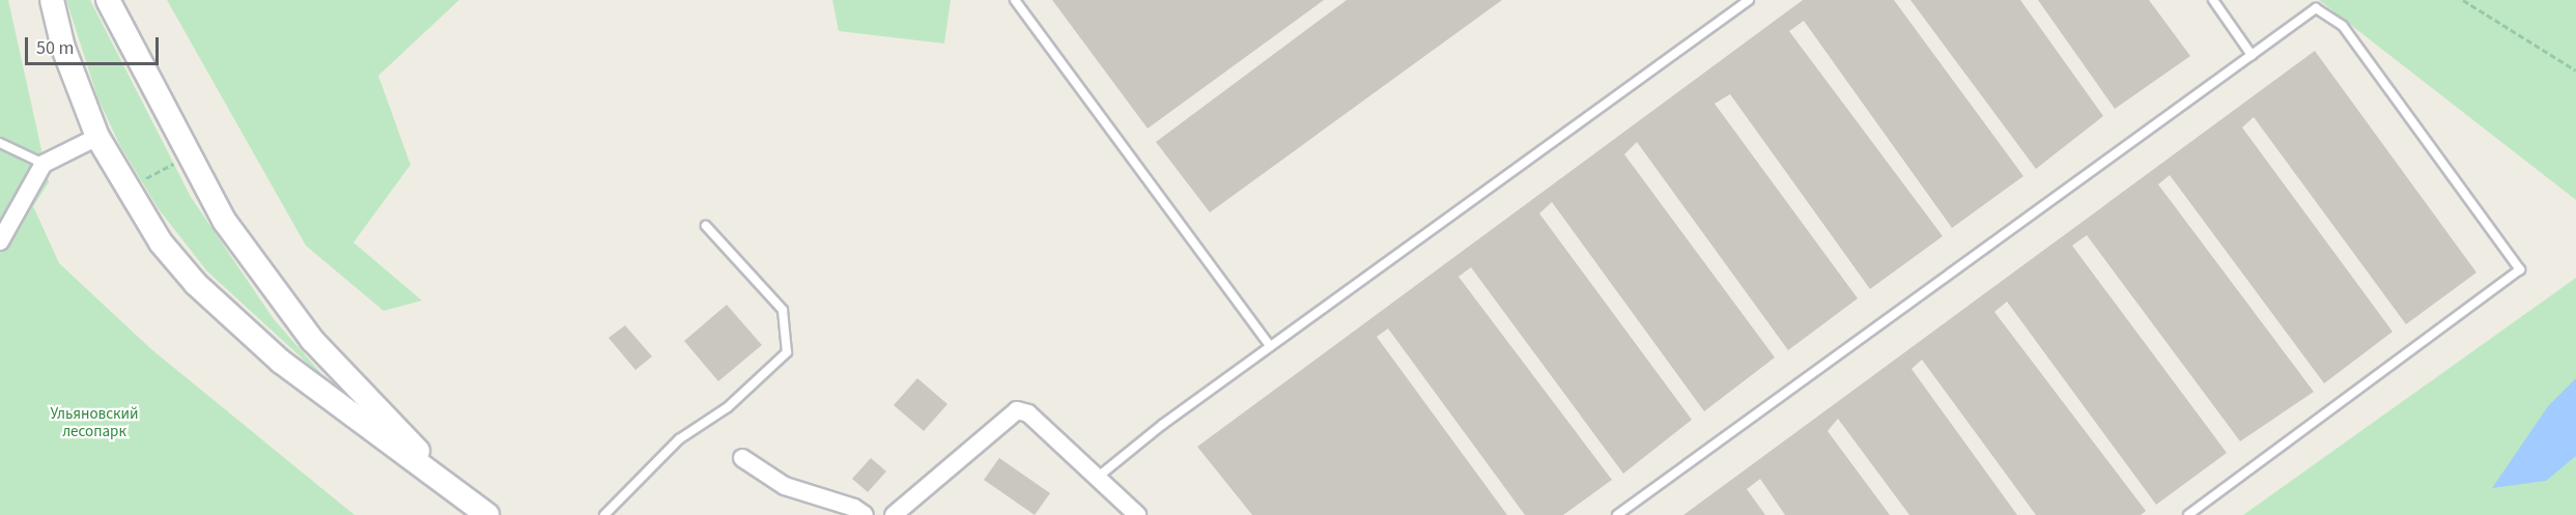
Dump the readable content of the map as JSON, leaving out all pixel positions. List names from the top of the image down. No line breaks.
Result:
{"parks":["Ульяновский лесопарк"],"scale_bar":"50 m"}
